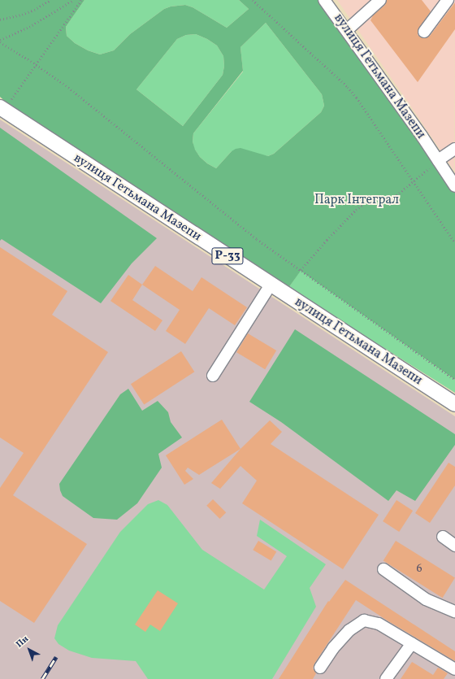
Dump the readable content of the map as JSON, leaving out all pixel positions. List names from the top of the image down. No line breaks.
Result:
{"streets":{"main road":["вулиця Гетьмана Мазепи","Р-33"]},"parks":["Парк Інтеграл"],"house_numbers":["6"],"north":"top left"}
